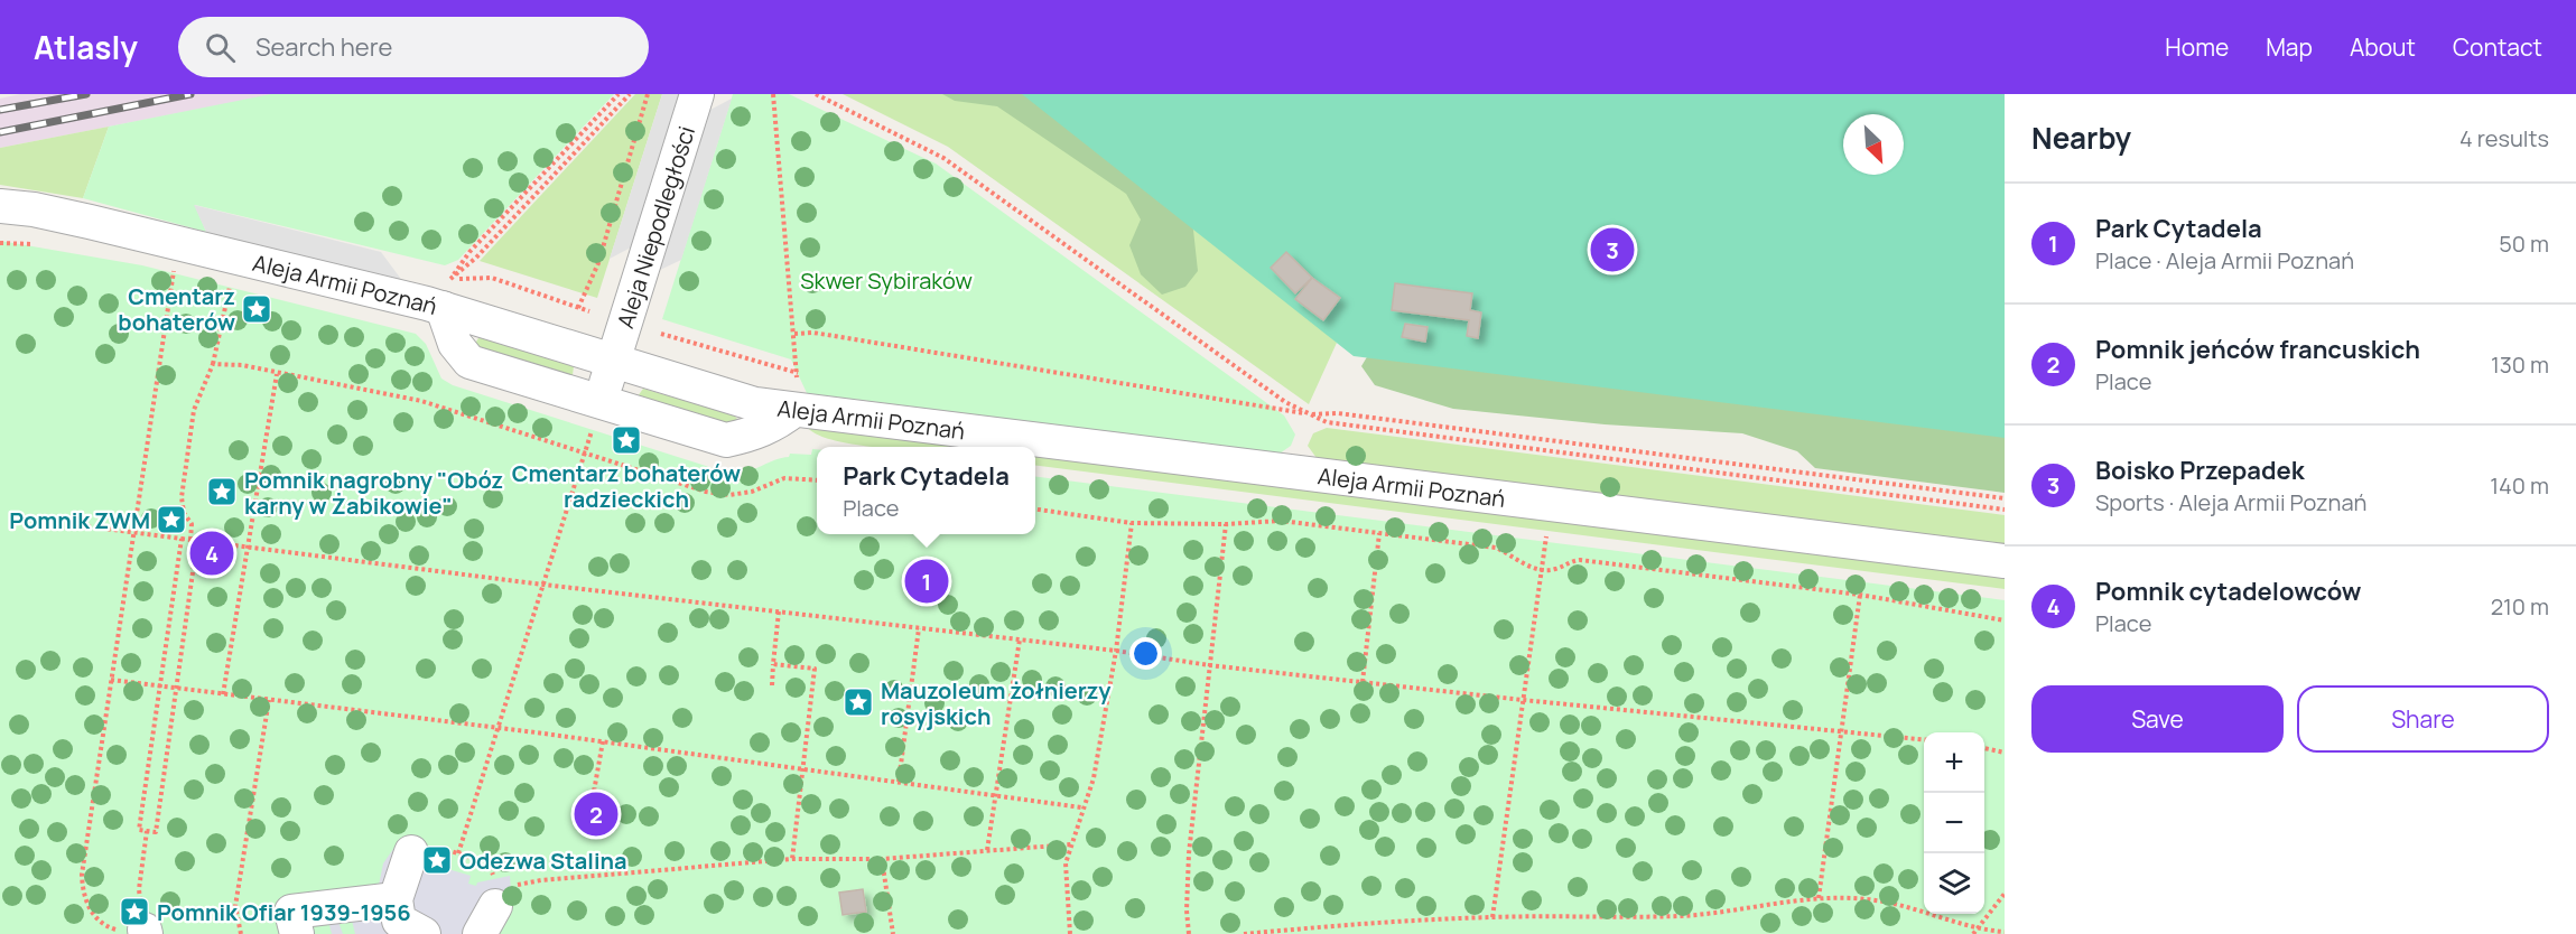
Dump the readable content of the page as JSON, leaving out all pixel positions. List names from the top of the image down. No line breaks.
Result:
{"streets":{"street":["Aleja Niepodległości","Aleja Armii Poznań"]},"crossings":[["Aleja Niepodległości","Aleja Armii Poznań"]],"parks":["Skwer Sybiraków"],"places":{"place":["Cmentarz bohaterów","Cmentarz bohaterów radzieckich","Pomnik nagrobny \"Obóz karny w Żabikowie\"","Pomnik ZWM","Mauzoleum żołnierzy rosyjskich","Odezwa Stalina","Pomnik Ofiar 1939-1956"]},"north":"bottom right","page":{"header":"Atlasly","search":"Search here","nav":["Home","Map","About","Contact"],"heading":["Nearby","4 results"],"list":[{"mark":"1","name":"Park Cytadela","note":"Place · Aleja Armii Poznań","value":"50 m"},{"mark":"2","name":"Pomnik jeńców francuskich","note":"Place","value":"130 m"},{"mark":"3","name":"Boisko Przepadek","note":"Sports · Aleja Armii Poznań","value":"140 m"},{"mark":"4","name":"Pomnik cytadelowców","note":"Place","value":"210 m"}],"pins":["3","4","1","2"],"popup":["Park Cytadela","Place"],"buttons":["Save","Share"],"map_buttons":["+","−"]}}
